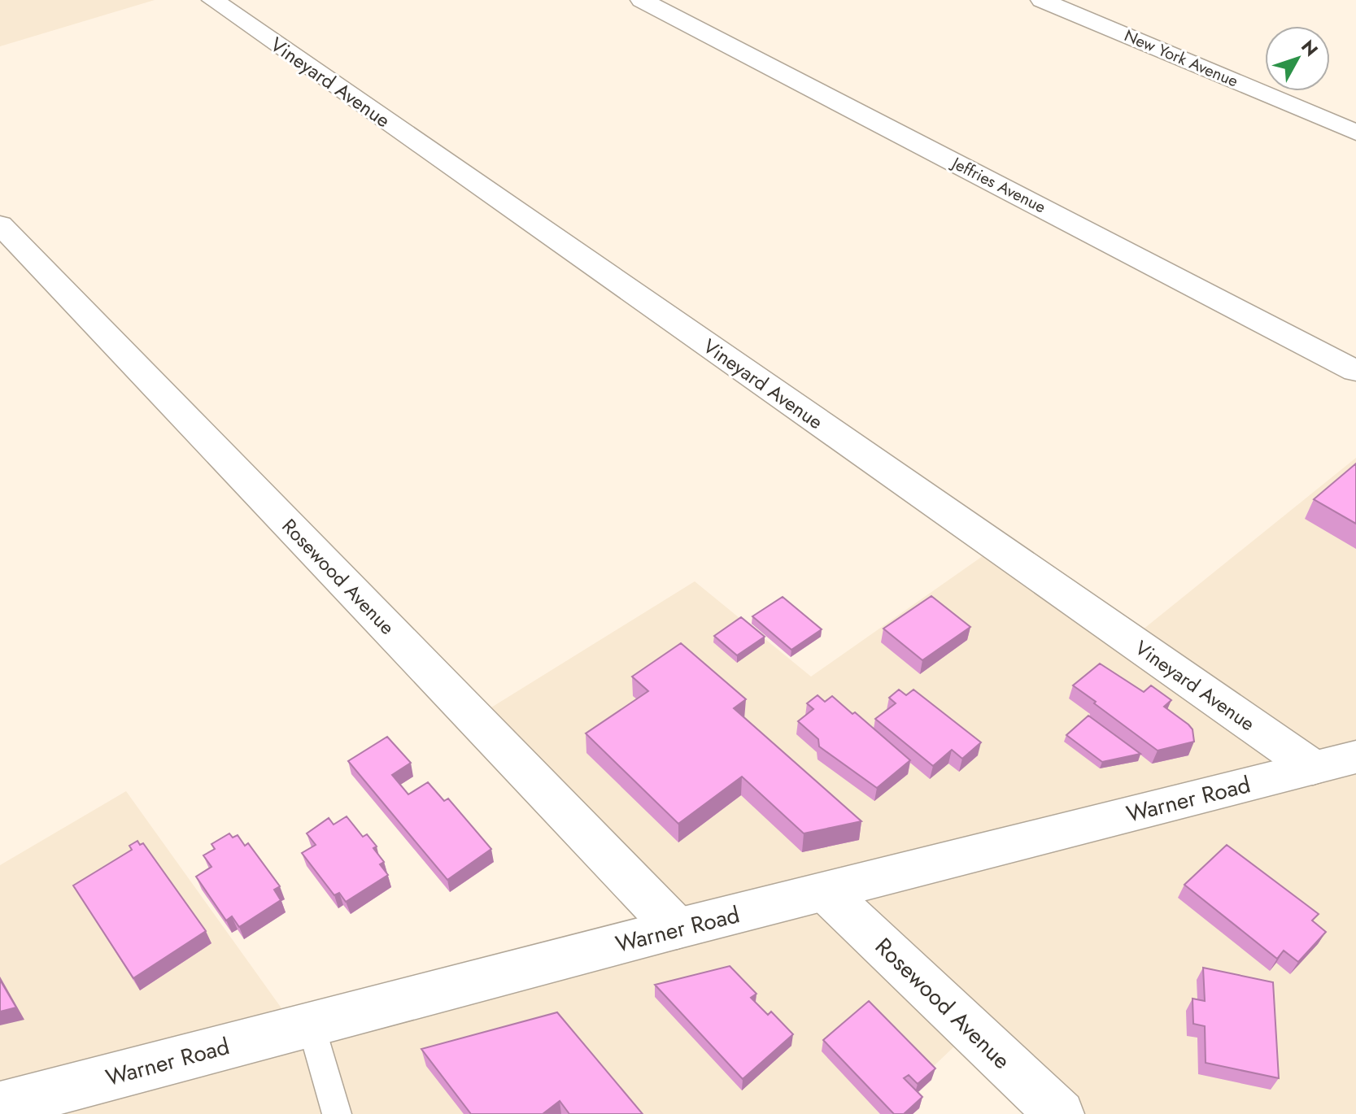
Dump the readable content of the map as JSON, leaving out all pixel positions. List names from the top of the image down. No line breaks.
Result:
{"streets":{"street":["New York Avenue","Vineyard Avenue","Jeffries Avenue","Rosewood Avenue","Warner Road"]},"crossings":[["Vineyard Avenue","Warner Road"],["Rosewood Avenue","Warner Road"]],"north":"top right"}
